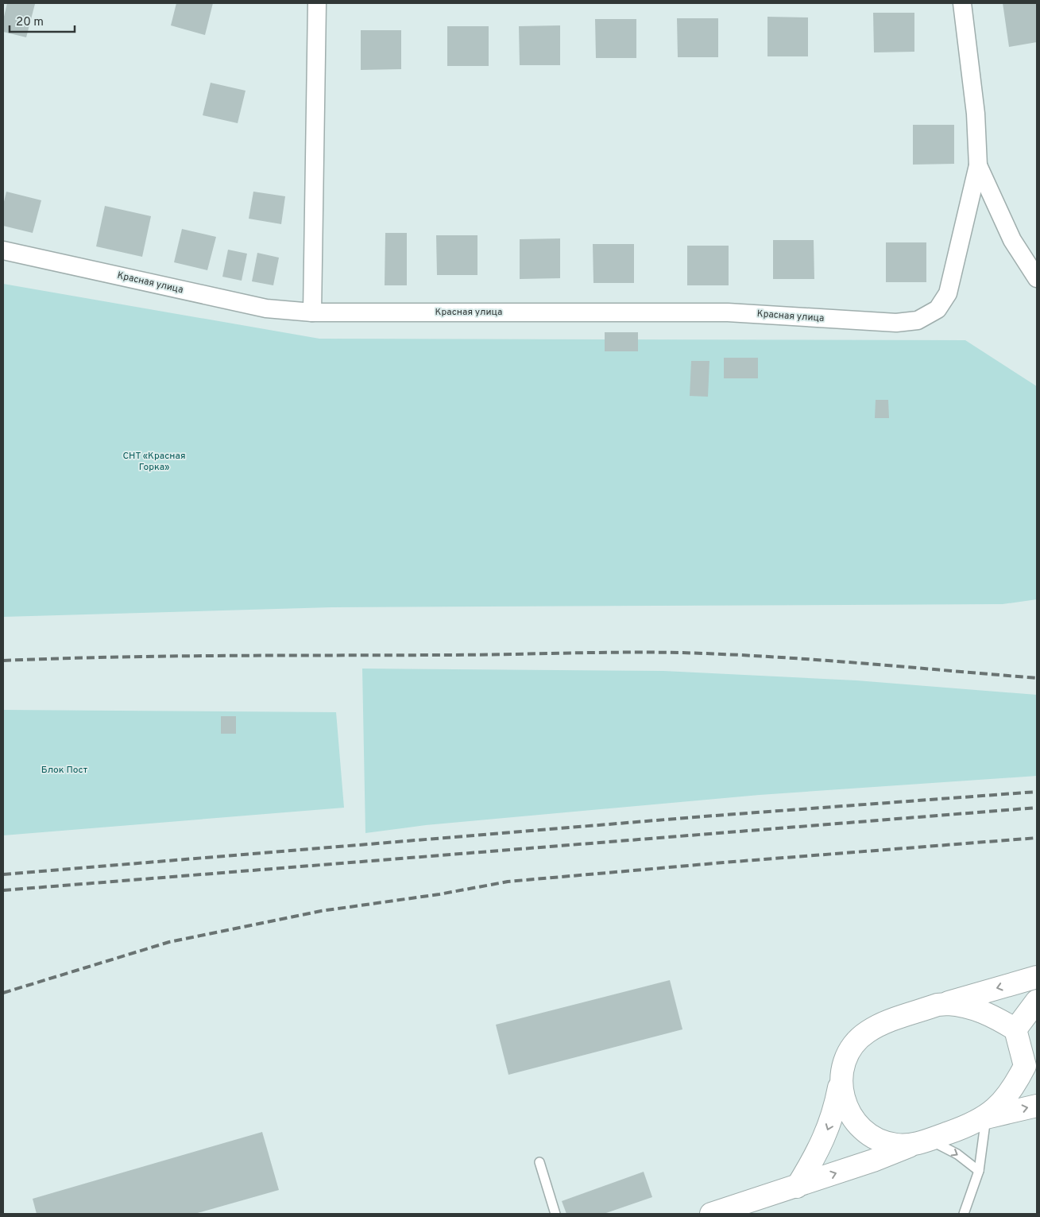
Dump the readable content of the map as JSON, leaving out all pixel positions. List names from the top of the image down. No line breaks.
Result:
{"streets":{"street":["Красная улица"]},"parks":["СНТ «Красная Горка»","Блок Пост"],"scale_bar":"20 m"}
